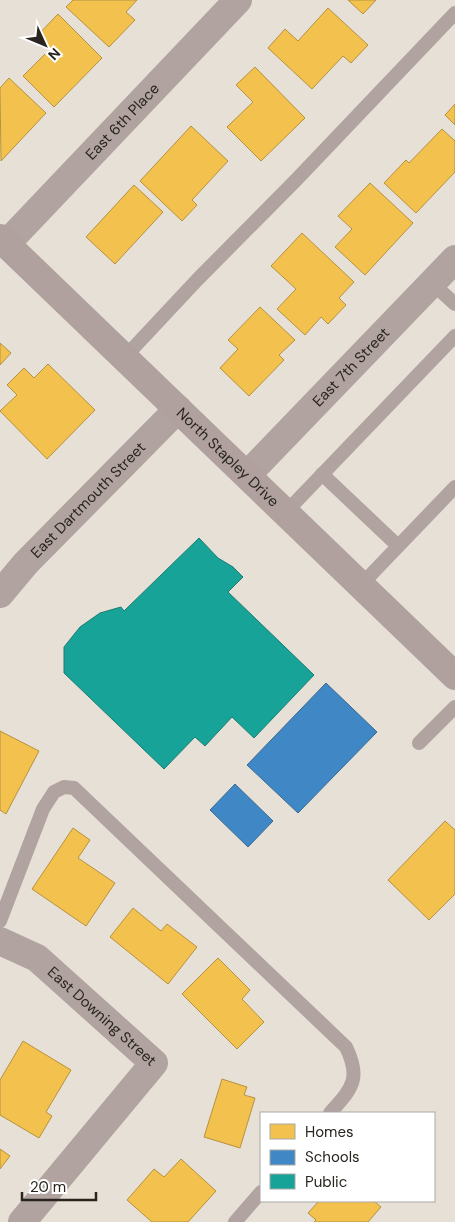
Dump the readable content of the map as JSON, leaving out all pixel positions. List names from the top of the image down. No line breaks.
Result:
{"streets":{"main road":["North Stapley Drive"],"street":["East 6th Place","East 7th Street","East Dartmouth Street","East Downing Street"]},"crossings":[["East 6th Place","North Stapley Drive"],["East 7th Street","North Stapley Drive"],["North Stapley Drive","East Dartmouth Street"]],"legend":["Homes","Schools","Public"],"scale_bar":"20 m","north":"bottom right"}
